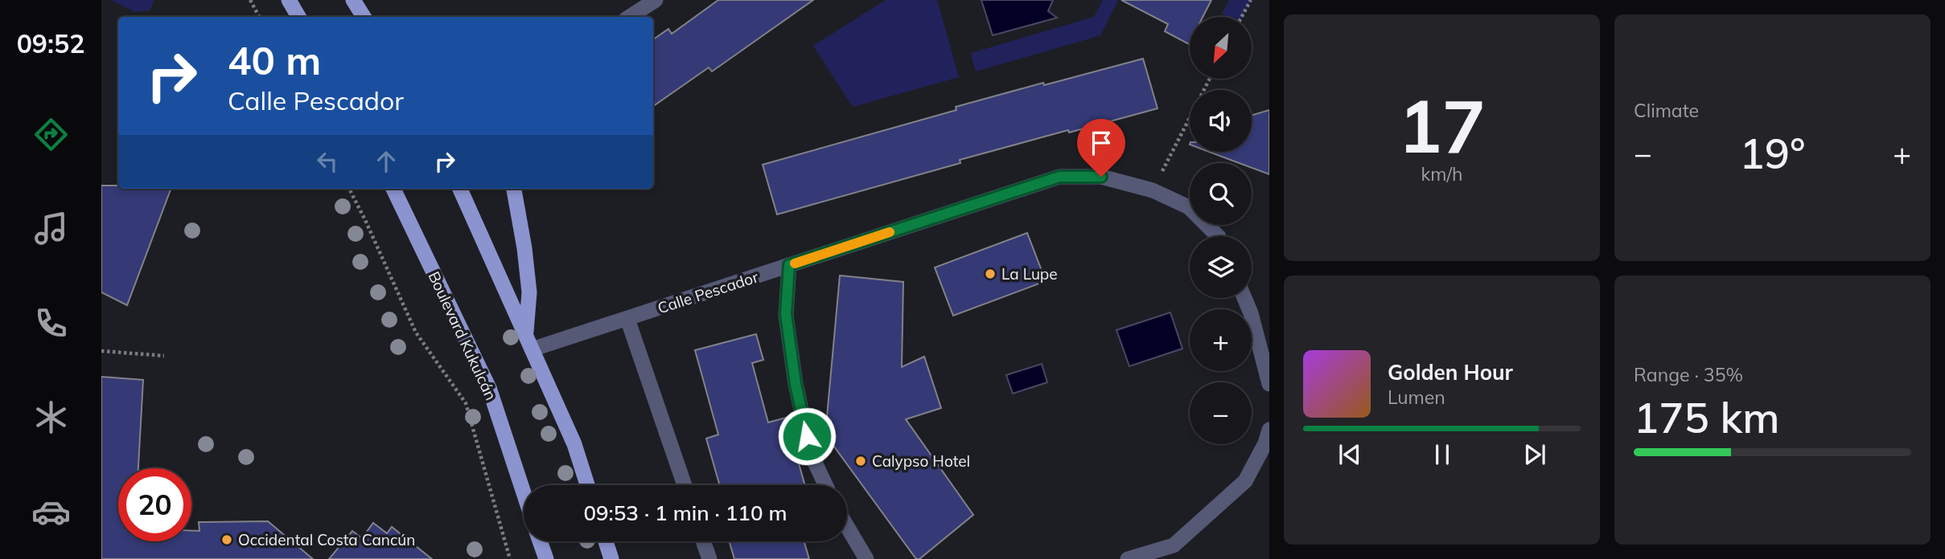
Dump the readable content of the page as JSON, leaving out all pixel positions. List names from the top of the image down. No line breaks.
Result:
{"streets":{"main road":["Boulevard Kukulcán"],"street":["Calle Pescador"]},"places":["La Lupe","Calypso Hotel","Occidental Costa Cancún"],"north":"bottom left","page":{"tabs":"09:52","tile":[["17","km/h"],"Climate",["Range · 35%","175 km"]],"map_buttons":["+","−"],"turn":["40 m","Calle Pescador"],"heat":["−","19°","+"],"song":["Golden Hour","Lumen"],"limit":"20","trip":"09:53 · 1 min · 110 m"}}
